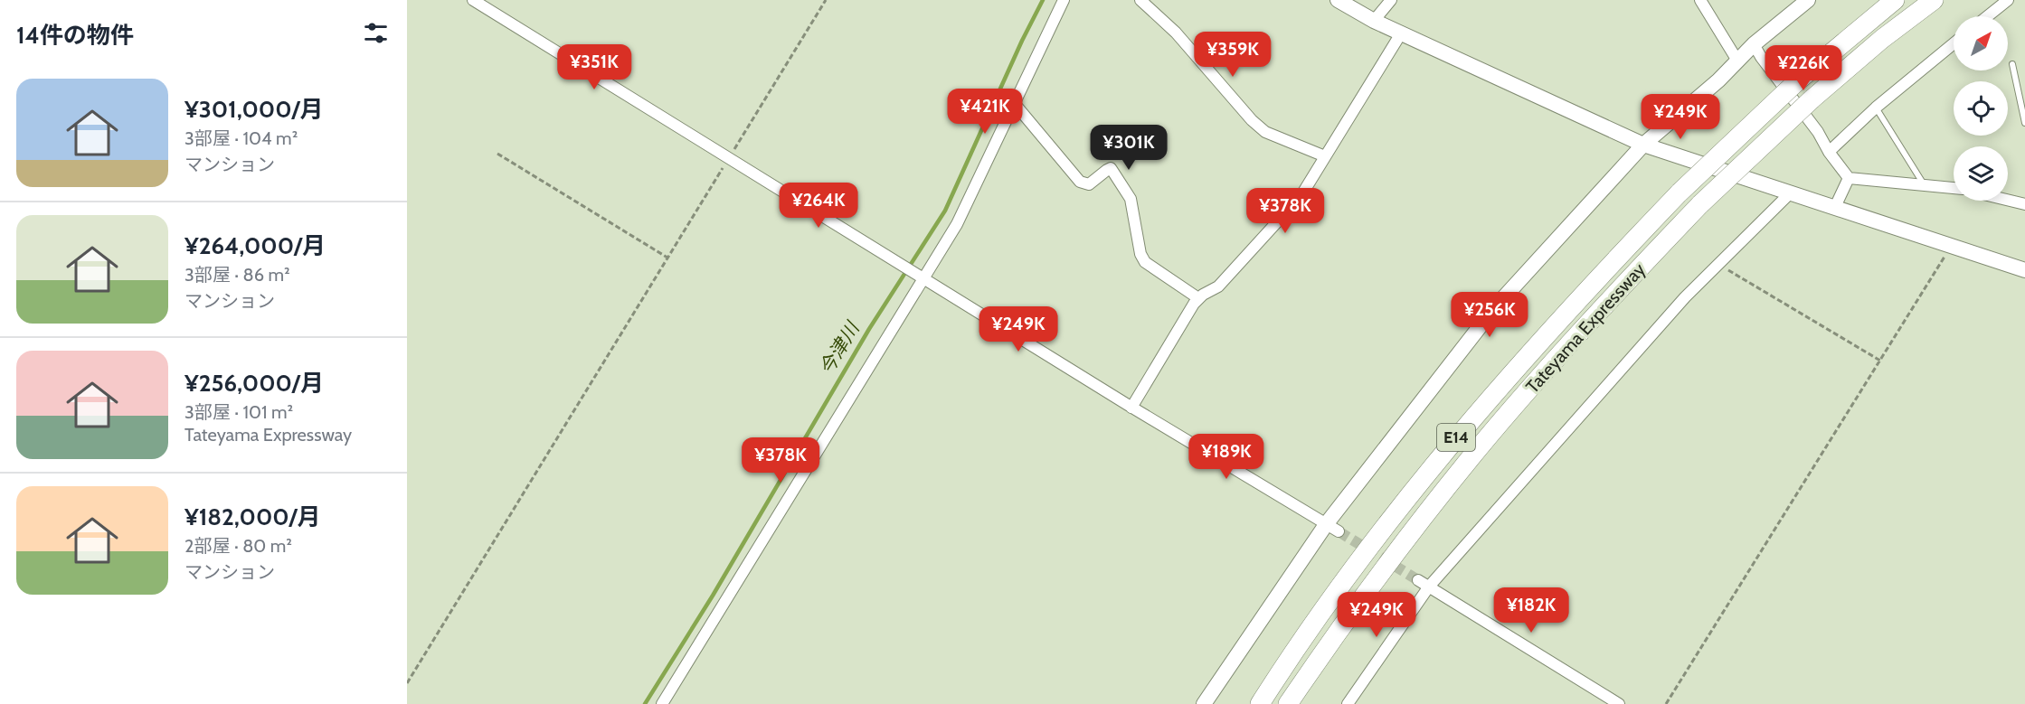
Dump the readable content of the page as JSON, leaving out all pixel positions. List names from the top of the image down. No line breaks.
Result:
{"streets":{"highway":["Tateyama Expressway","E14"]},"water":["今津川"],"north":"top right","page":{"heading":"14件の物件","price":["¥359K","¥351K","¥226K","¥421K","¥249K","¥301K","¥264K","¥378K","¥256K","¥249K","¥189K","¥378K","¥182K","¥249K"],"list":[{"name":"¥301,000/月","note":"3部屋 · 104 m² · マンション"},{"name":"¥264,000/月","note":"3部屋 · 86 m² · マンション"},{"name":"¥256,000/月","note":"3部屋 · 101 m² · Tateyama Expressway"},{"name":"¥182,000/月","note":"2部屋 · 80 m² · マンション"}]}}
